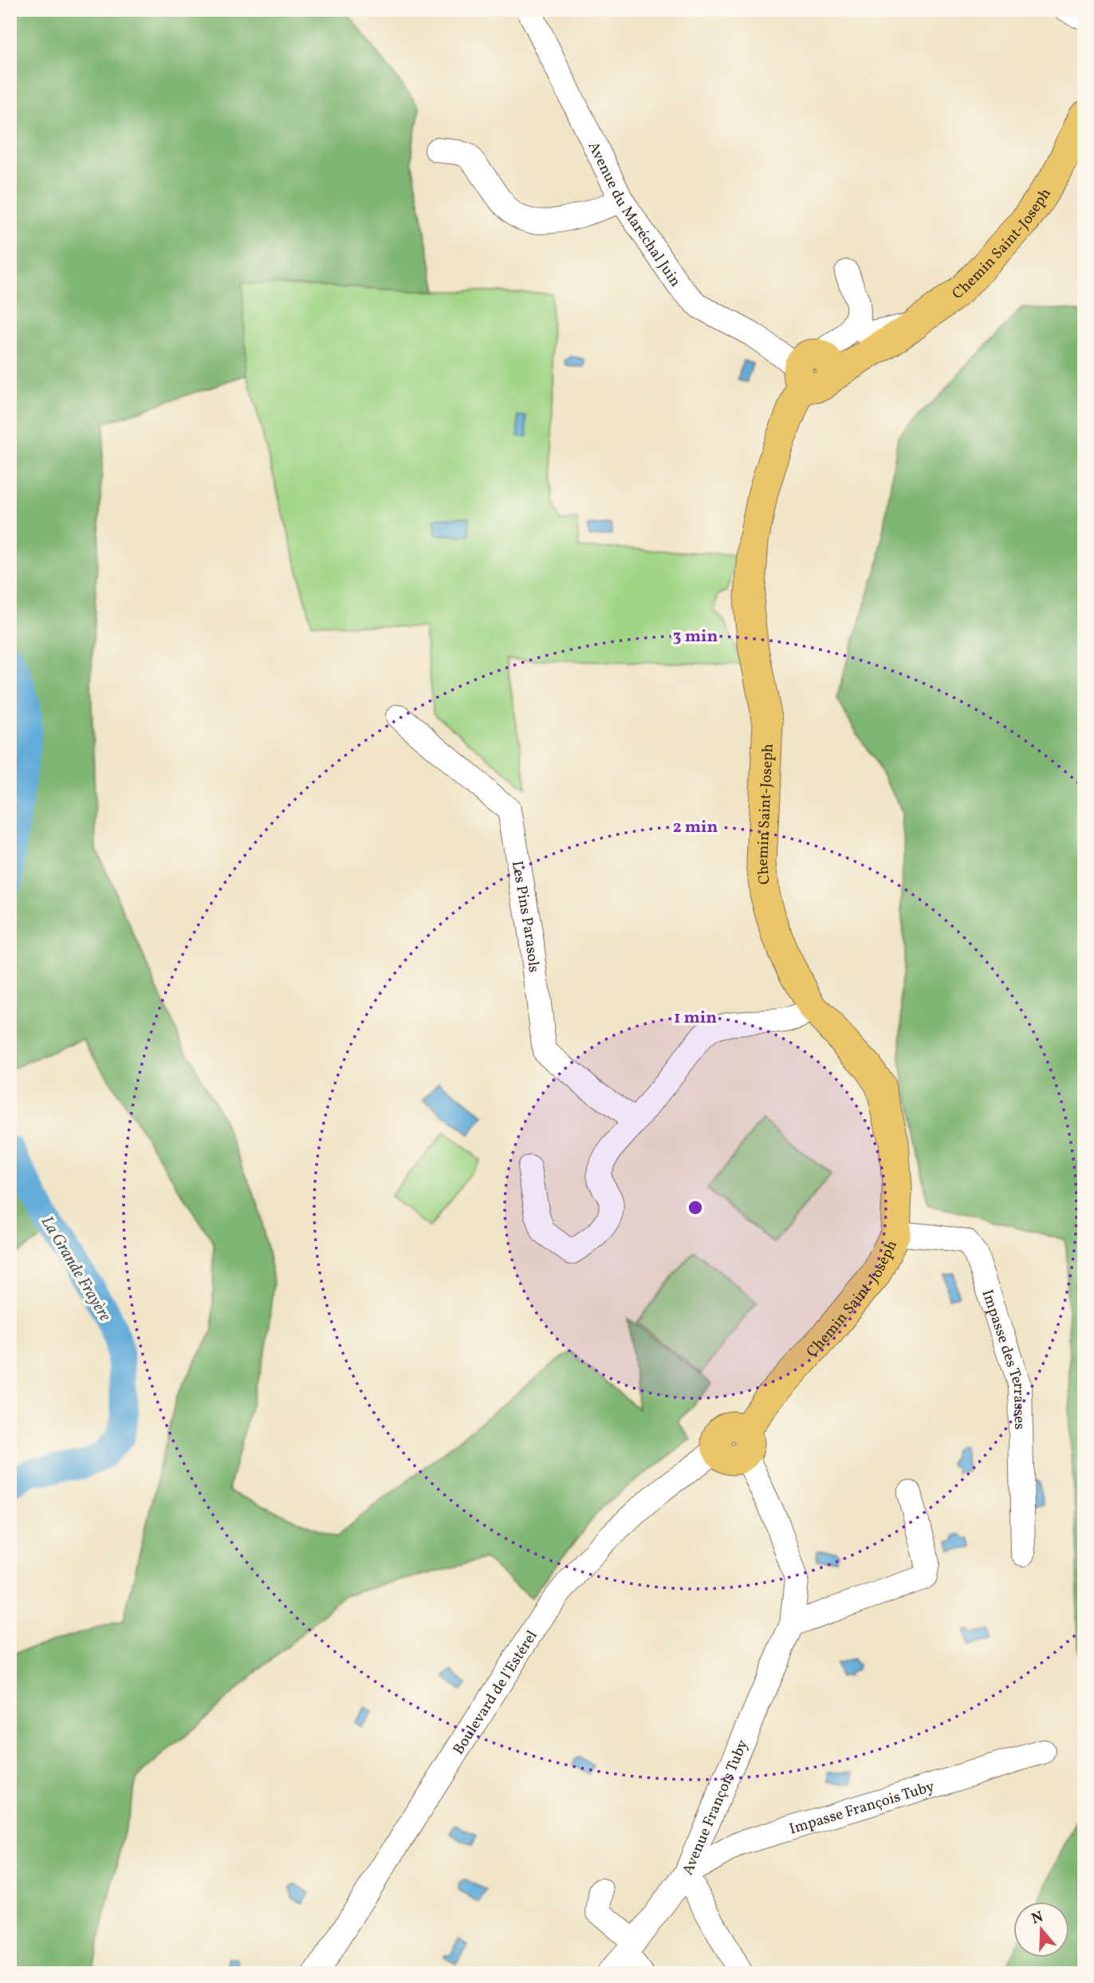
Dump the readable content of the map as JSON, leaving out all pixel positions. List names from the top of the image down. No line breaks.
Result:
{"streets":{"main road":["Chemin Saint-Joseph"],"street":["Avenue du Maréchal Juin","Les Pins Parasols","Impasse des Terrasses","Boulevard de l'Estérel","Avenue François Tuby","Impasse François Tuby"]},"crossings":[["Avenue du Maréchal Juin","Chemin Saint-Joseph"],["Chemin Saint-Joseph","Impasse des Terrasses"],["Chemin Saint-Joseph","Avenue François Tuby"],["Avenue François Tuby","Impasse François Tuby"]],"water":["La Grande Frayère"],"north":"top","rings":["3 min","2 min","1 min"]}
